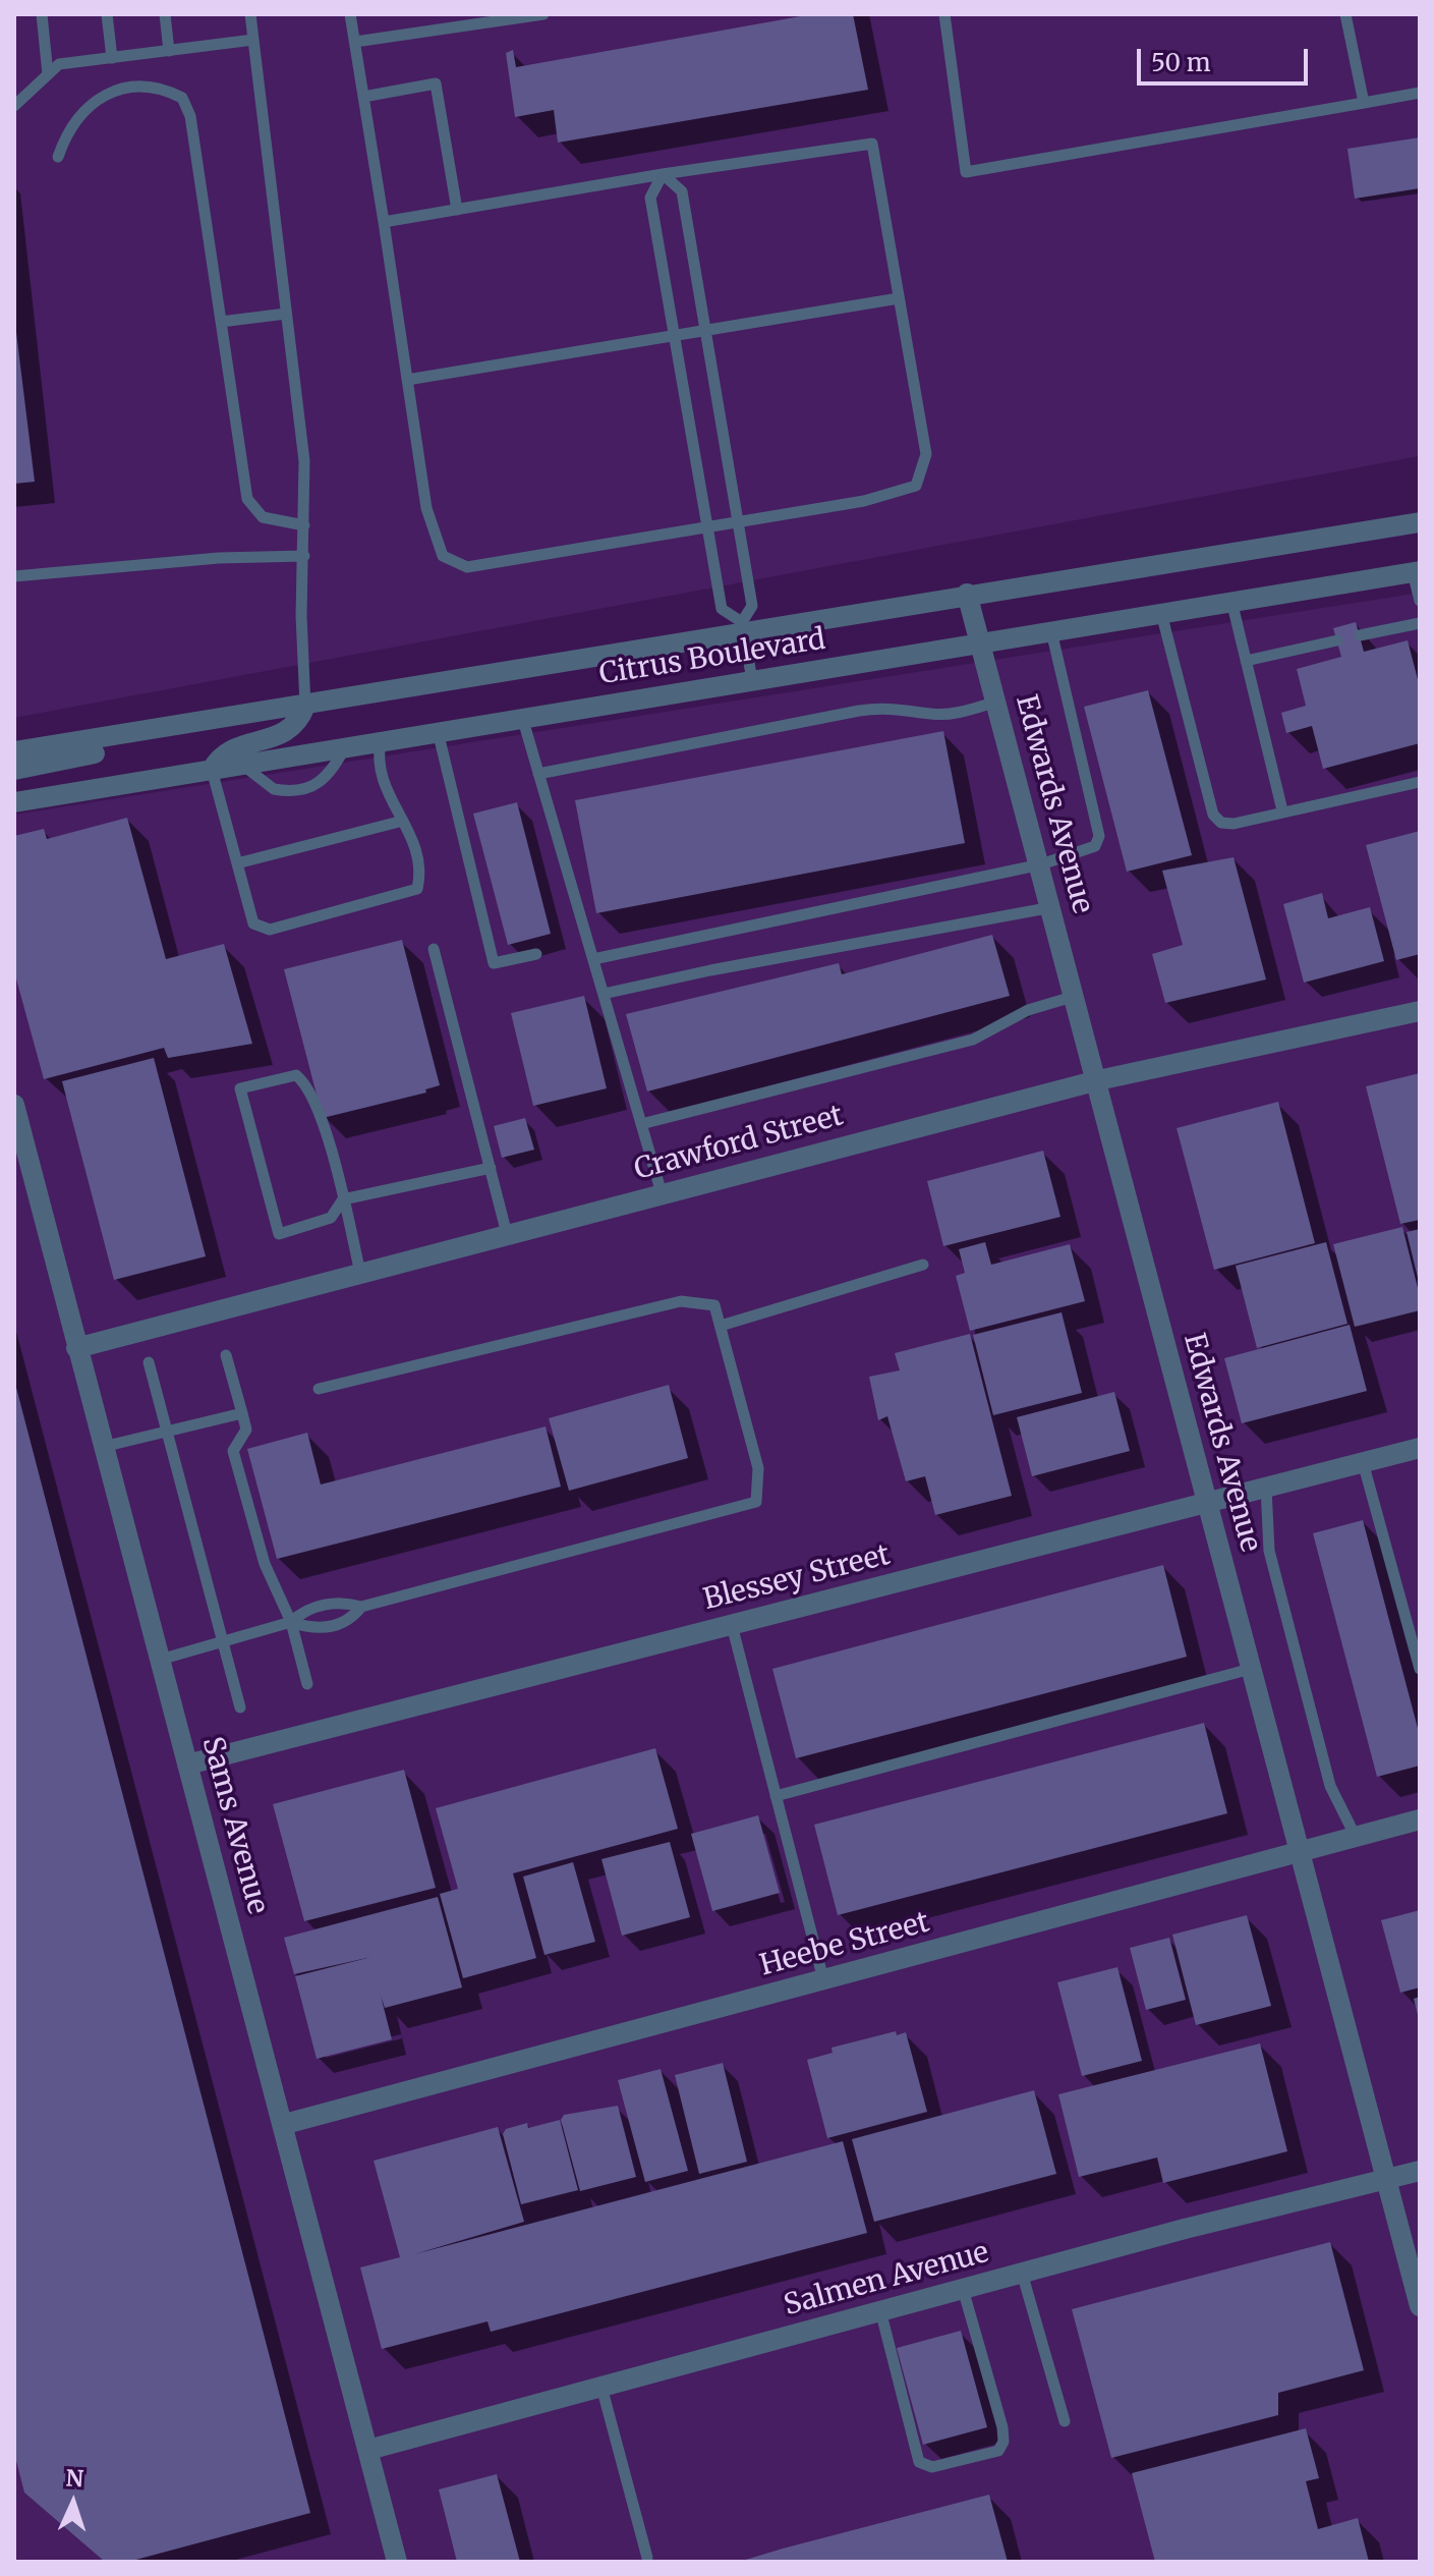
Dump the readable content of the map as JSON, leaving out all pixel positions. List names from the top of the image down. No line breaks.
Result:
{"streets":{"street":["Citrus Boulevard","Edwards Avenue","Crawford Street","Blessey Street","Sams Avenue","Heebe Street","Salmen Avenue"]},"crossings":[["Citrus Boulevard","Edwards Avenue"],["Edwards Avenue","Crawford Street"],["Edwards Avenue","Blessey Street"],["Edwards Avenue","Heebe Street"],["Edwards Avenue","Salmen Avenue"],["Crawford Street","Sams Avenue"],["Blessey Street","Sams Avenue"],["Sams Avenue","Heebe Street"],["Sams Avenue","Salmen Avenue"]],"scale_bar":"50 m","north":"top"}
